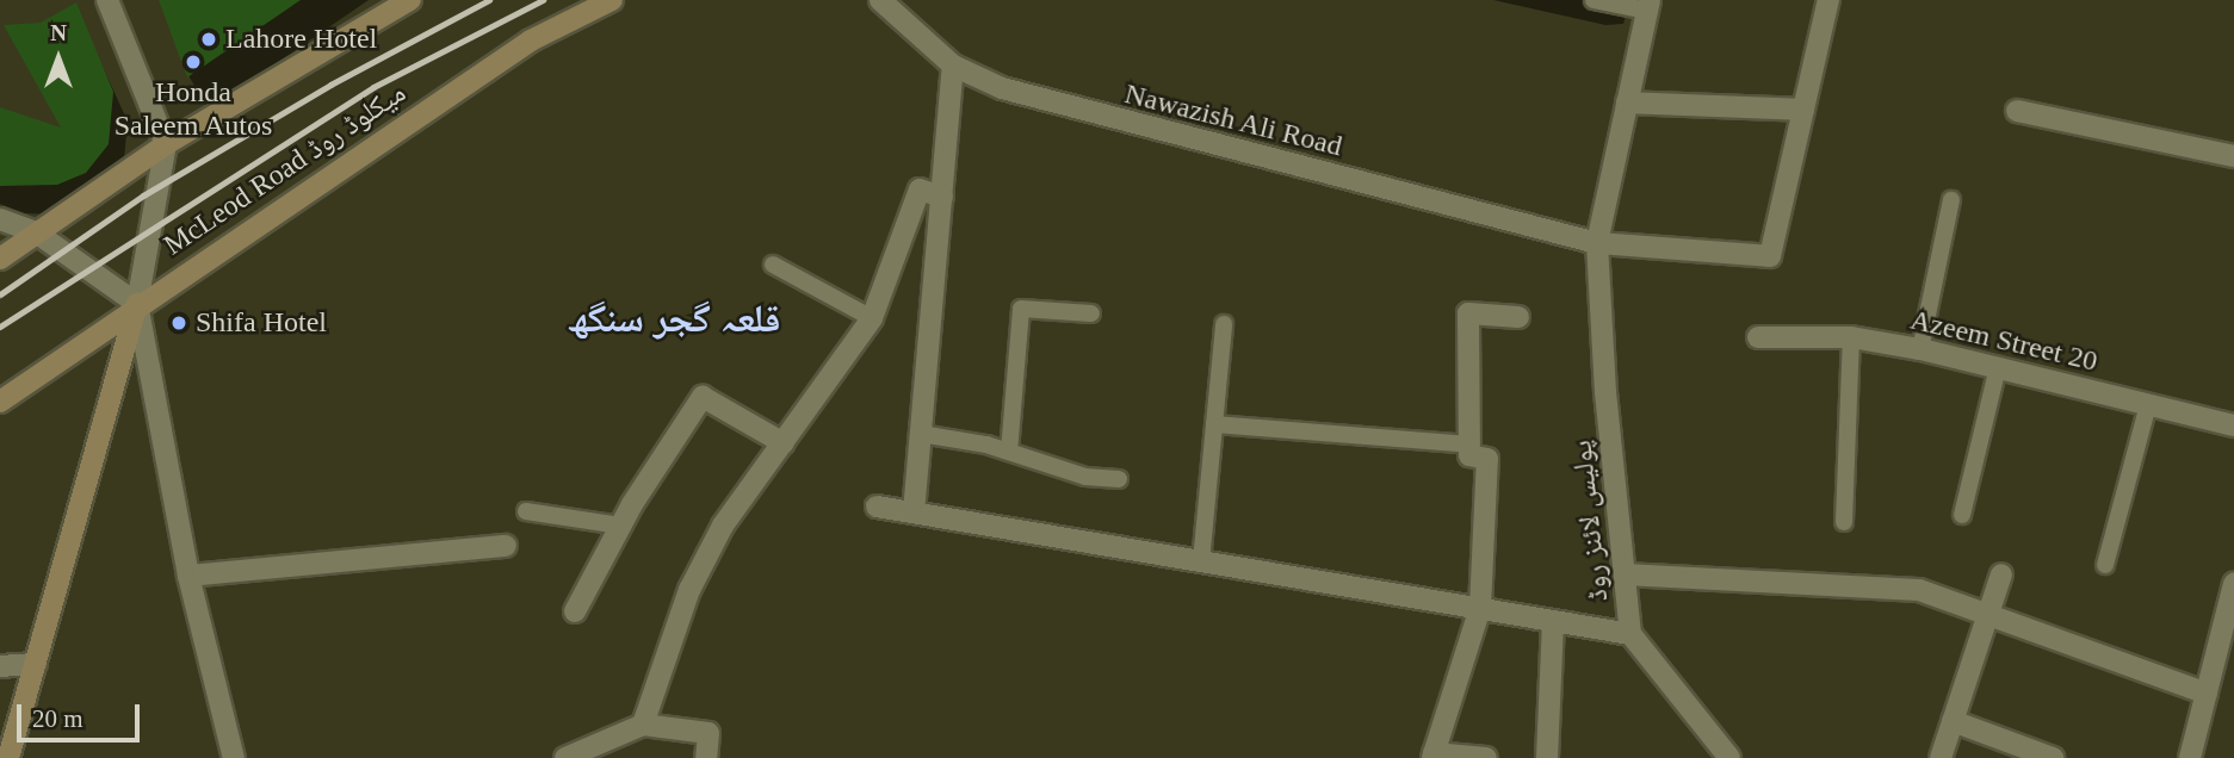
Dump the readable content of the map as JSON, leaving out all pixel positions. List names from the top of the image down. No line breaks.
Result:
{"streets":{"main road":["McLeod Road میکلوڈ روڈ"],"street":["Nawazish Ali Road","Azeem Street 20","پولیس لائنز روڈ"]},"crossings":[["Nawazish Ali Road","پولیس لائنز روڈ"]],"districts":["قلعہ گجر سنگھ"],"places":["Lahore Hotel","Honda Saleem Autos","Shifa Hotel"],"scale_bar":"20 m","north":"top"}
